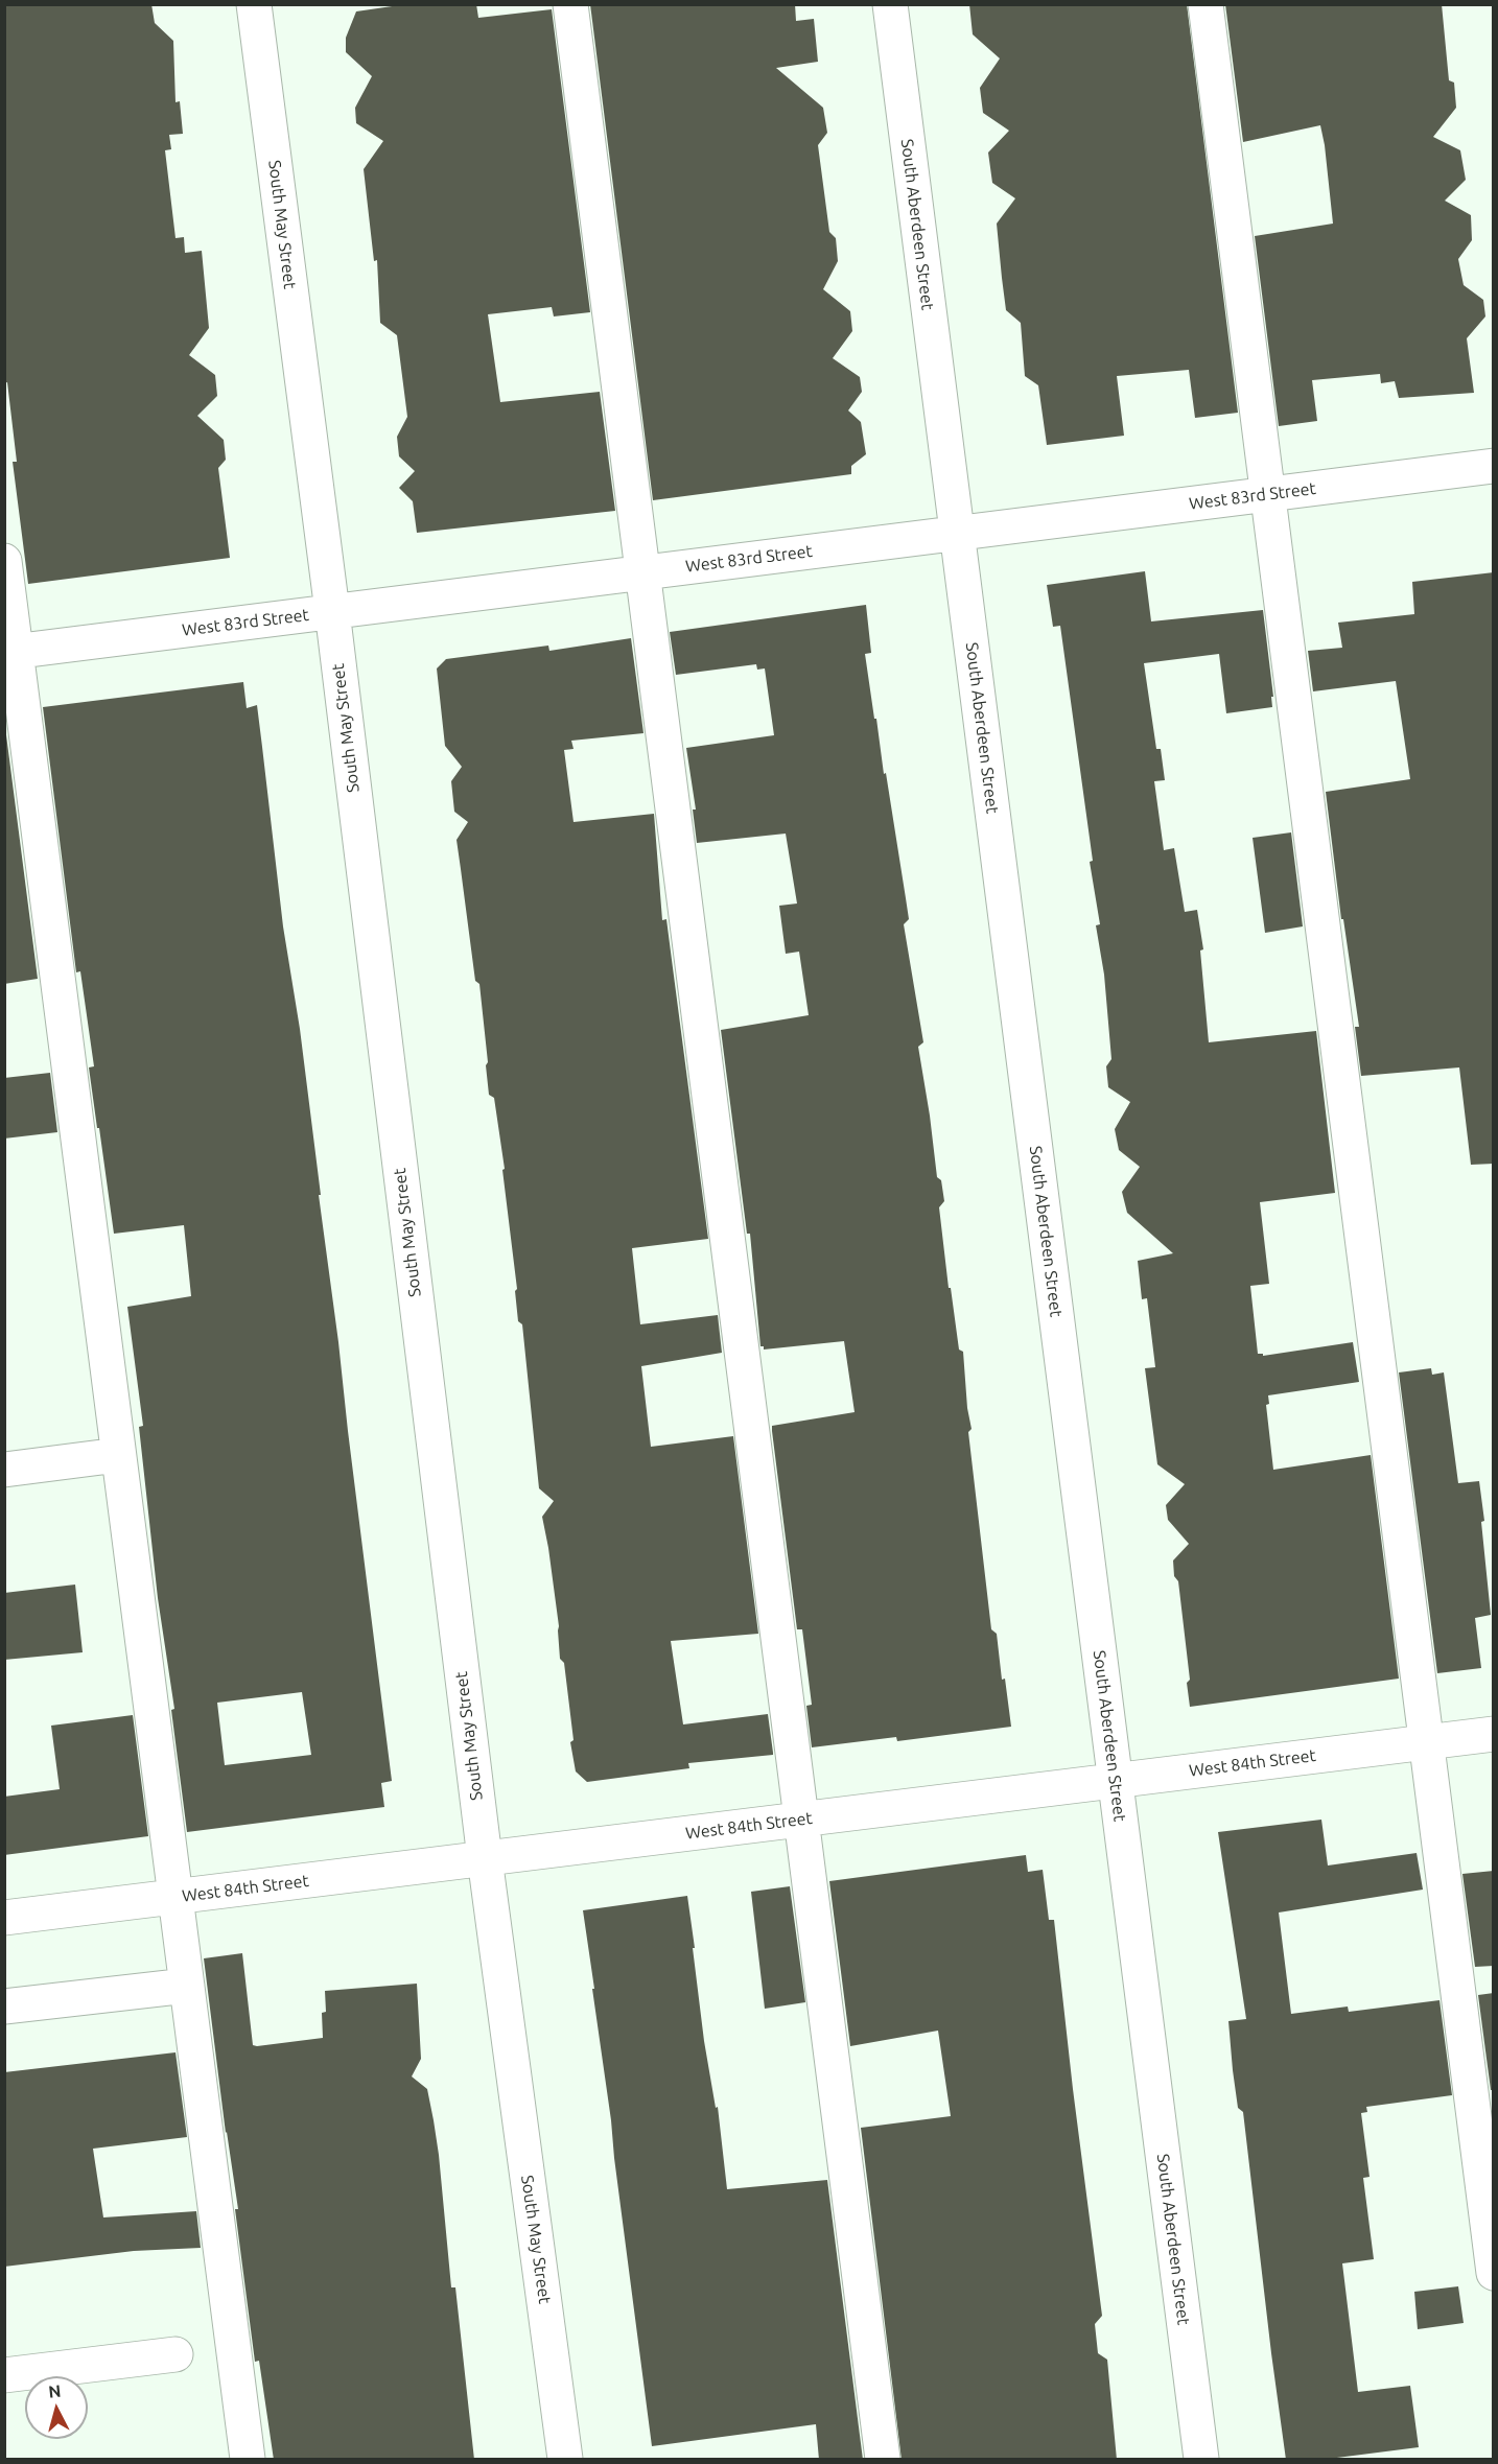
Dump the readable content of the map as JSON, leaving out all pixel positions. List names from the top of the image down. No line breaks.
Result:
{"streets":{"street":["South May Street","South Aberdeen Street","West 83rd Street","West 84th Street"]},"crossings":[["South May Street","West 83rd Street"],["South May Street","West 84th Street"],["South Aberdeen Street","West 83rd Street"],["South Aberdeen Street","West 84th Street"]],"north":"top"}
